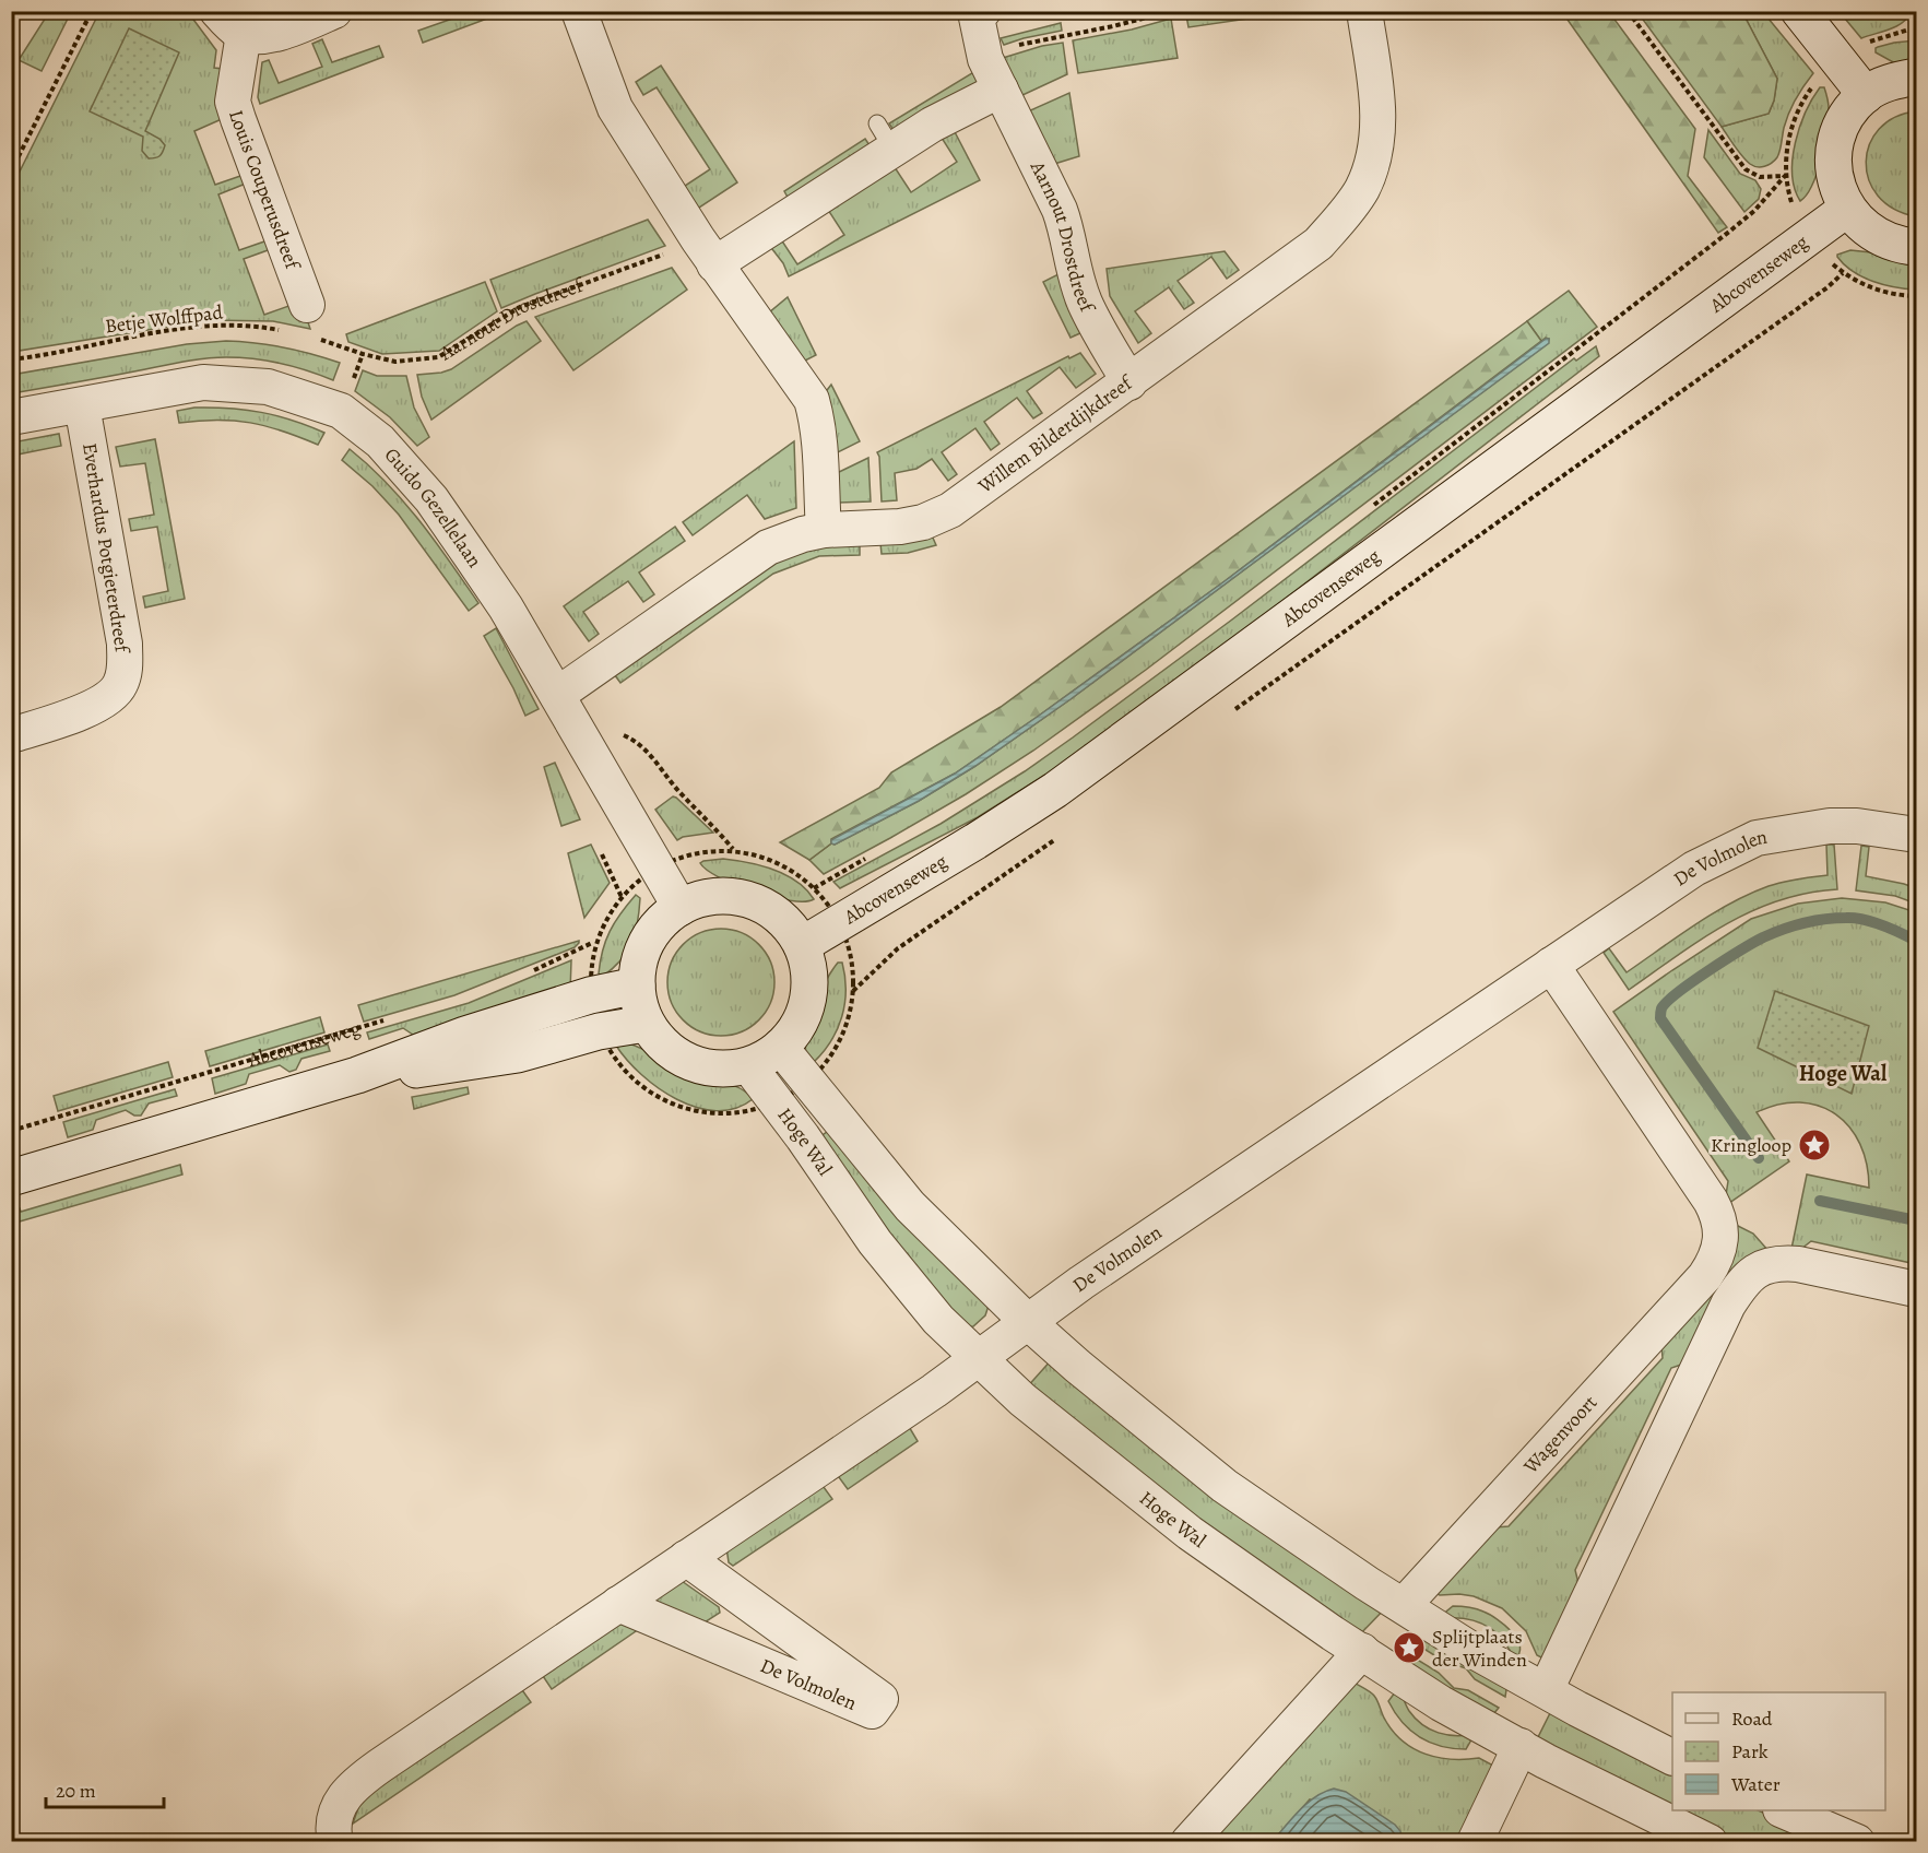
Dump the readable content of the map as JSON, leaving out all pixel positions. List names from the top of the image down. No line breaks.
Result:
{"streets":{"street":["Louis Couperusdreef","Aarnout Drostdreef","Abcovenseweg","Willem Bilderdijkdreef","Guido Gezellelaan","Everhardus Potgieterdreef","De Volmolen","Hoge Wal","Wagenvoort"],"path":["Betje Wolffpad"]},"crossings":[["Louis Couperusdreef","Betje Wolffpad"],["Aarnout Drostdreef","Willem Bilderdijkdreef"],["Abcovenseweg","Guido Gezellelaan"],["Abcovenseweg","Hoge Wal"],["Willem Bilderdijkdreef","Guido Gezellelaan"],["Guido Gezellelaan","Everhardus Potgieterdreef"],["Guido Gezellelaan","Hoge Wal"],["De Volmolen","Hoge Wal"],["De Volmolen","Wagenvoort"],["Hoge Wal","Wagenvoort"]],"districts":["Hoge Wal"],"places":{"place":["Kringloop","Splijtplaats der Winden"]},"legend":["Road","Park","Water"],"scale_bar":"20 m"}
